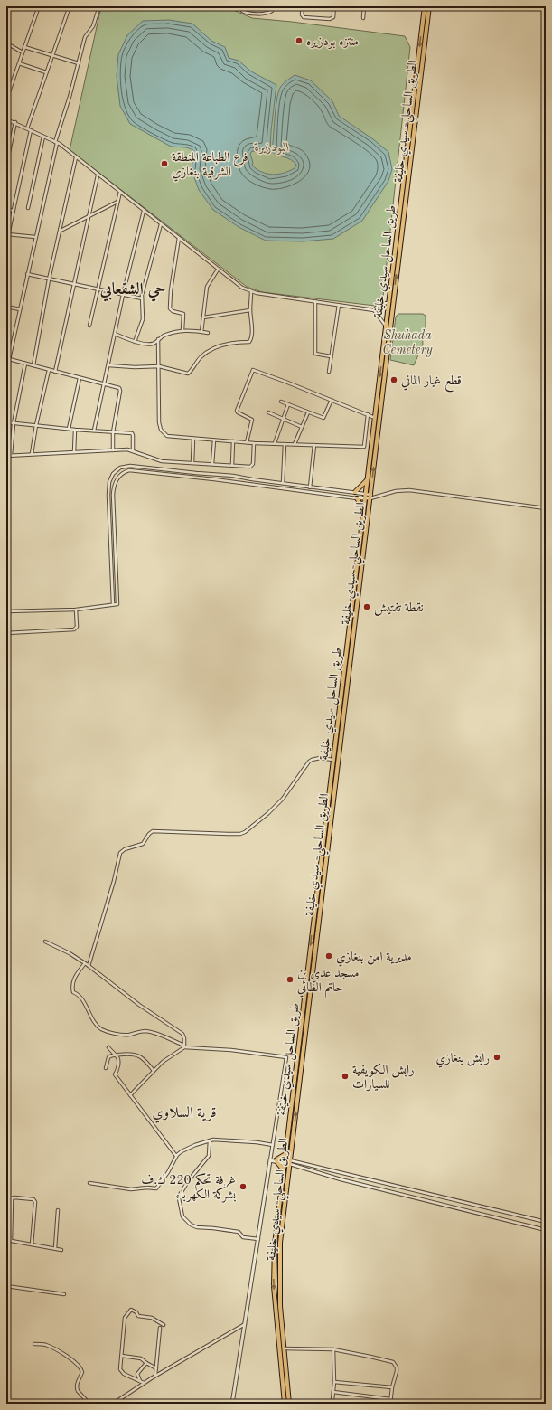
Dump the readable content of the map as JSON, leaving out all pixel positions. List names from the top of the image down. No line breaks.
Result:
{"streets":{"highway":["الطريق الساحلي- سيدي خليفة","طريق الساحل سيدي خليفة"]},"one_way":["الطريق الساحلي- سيدي خليفة","طريق الساحل سيدي خليفة"],"districts":["حي الشقعابي","قرية السلاوي"],"parks":["البودزيرة","Shuhada Cemetery"],"places":["منتزه بودزيره","فرع الطباعة المنطقة الشرقية بنغازي","قطع غيار الماني","نقطة تفتيش","مديرية امن بنغازي","مسجد عدي بن حاتم الطائي","رابش بنغازي","رابش الكويفية للسيارات","غرفة تحكم 220 ك.ف بشركة الكهرباء"]}
